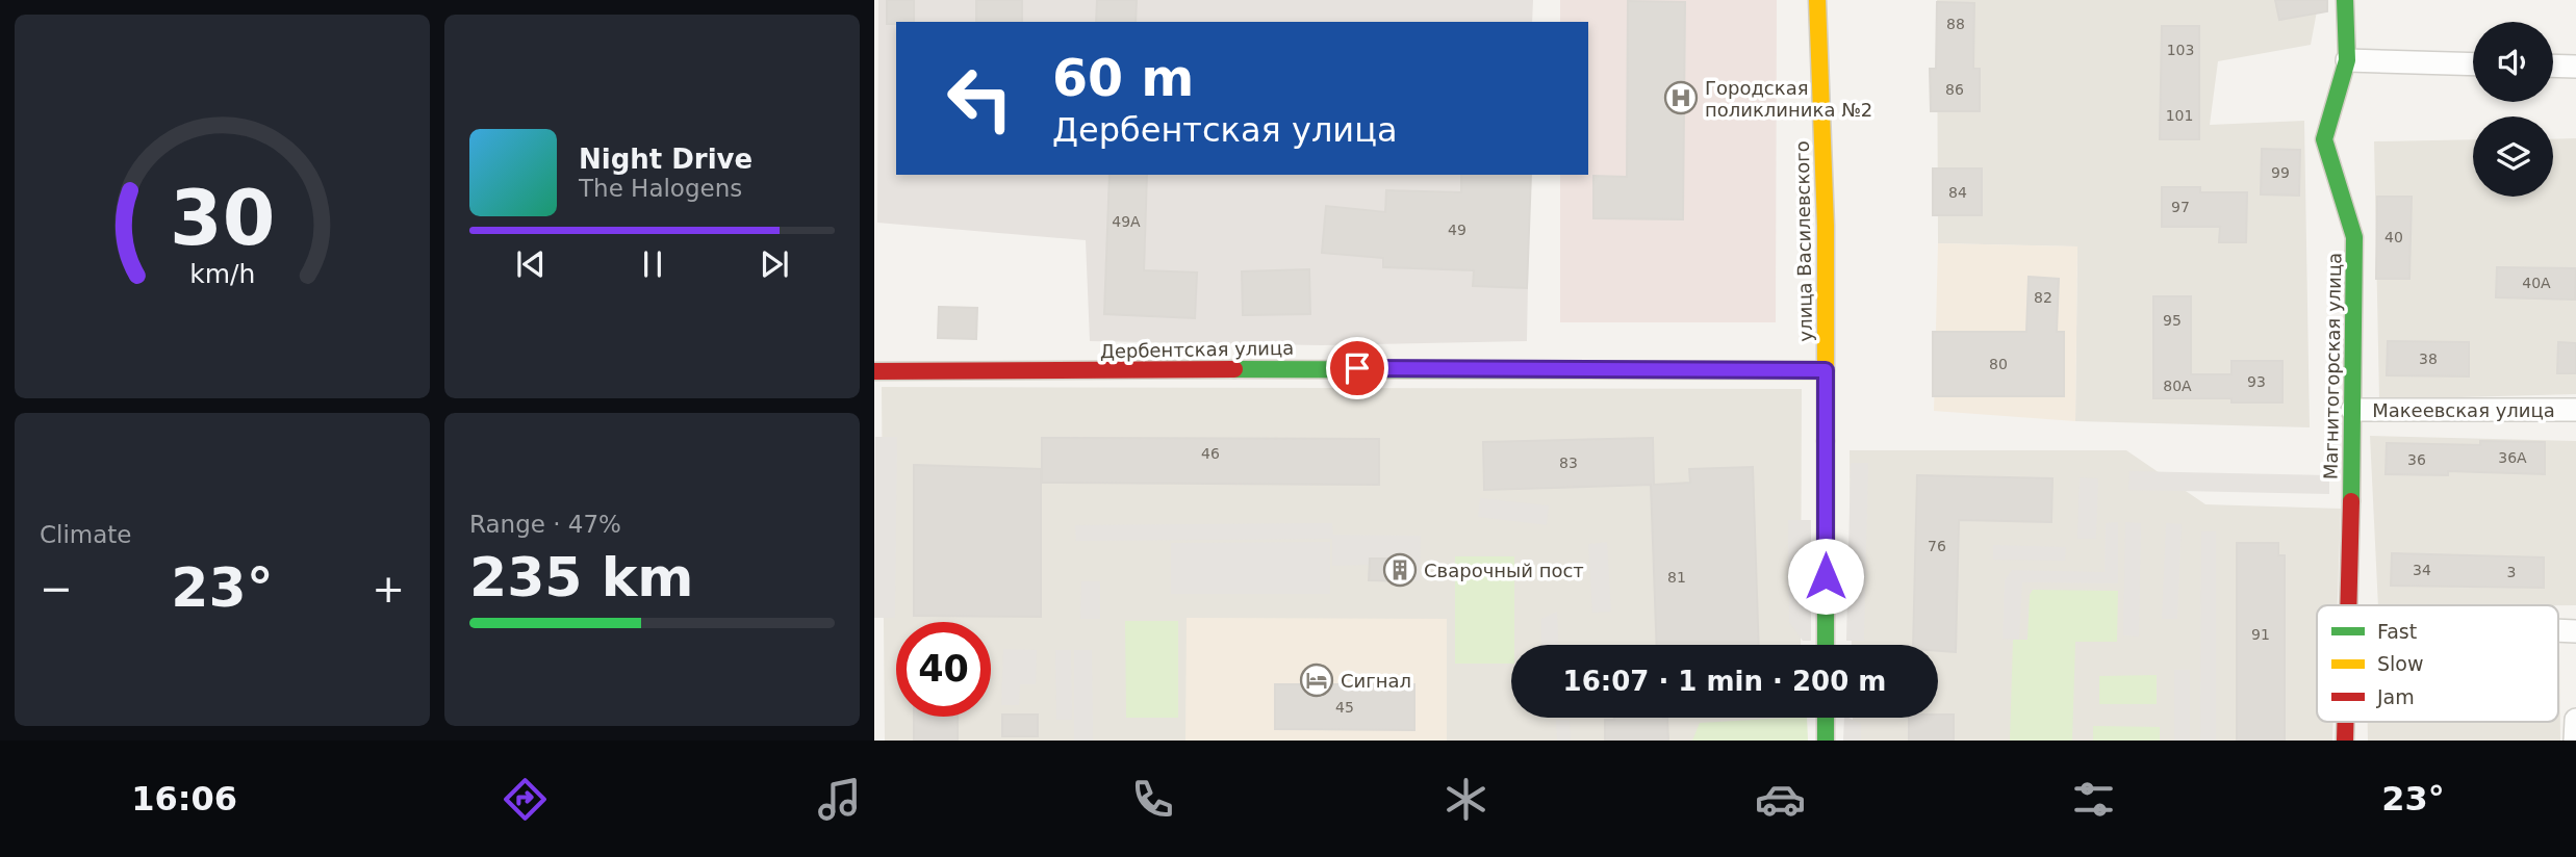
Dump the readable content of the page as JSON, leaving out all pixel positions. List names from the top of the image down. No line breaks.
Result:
{"streets":{"street":["улица Василевского","Дербентская улица","Магнитогорская улица","Макеевская улица"]},"crossings":[["улица Василевского","Дербентская улица"],["Магнитогорская улица","Макеевская улица"]],"places":{"hospital":["Городская поликлиника №2"],"building":["Сварочный пост"],"hotel":["Сигнал"]},"house_numbers":["88","103","86","101","99","84","97","49А","49","40","40А","82","95","38","80","93","80А","46","36А","36","83","76","34","3","81","91","45"],"legend":["Fast","Slow","Jam"],"page":{"turn":["60 m","Дербентская улица"],"song":["Night Drive","The Halogens"],"tile":["Climate",["Range · 47%","235 km"]],"heat":["−","23°","+"],"limit":"40","trip":"16:07 · 1 min · 200 m","tabs":["16:06","23°"],"gauge":["30","km/h"]}}
